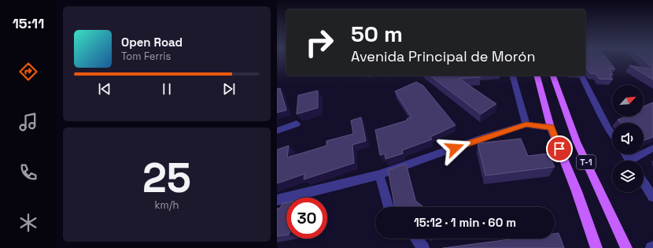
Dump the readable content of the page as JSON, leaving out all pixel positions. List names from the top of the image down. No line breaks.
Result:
{"streets":{"main road":["T-1"]},"north":"top right","page":{"tabs":"15:11","turn":["50 m","Avenida Principal de Morón"],"song":["Open Road","Tom Ferris"],"tile":["25","km/h"],"limit":"30","trip":"15:12 · 1 min · 60 m"}}
